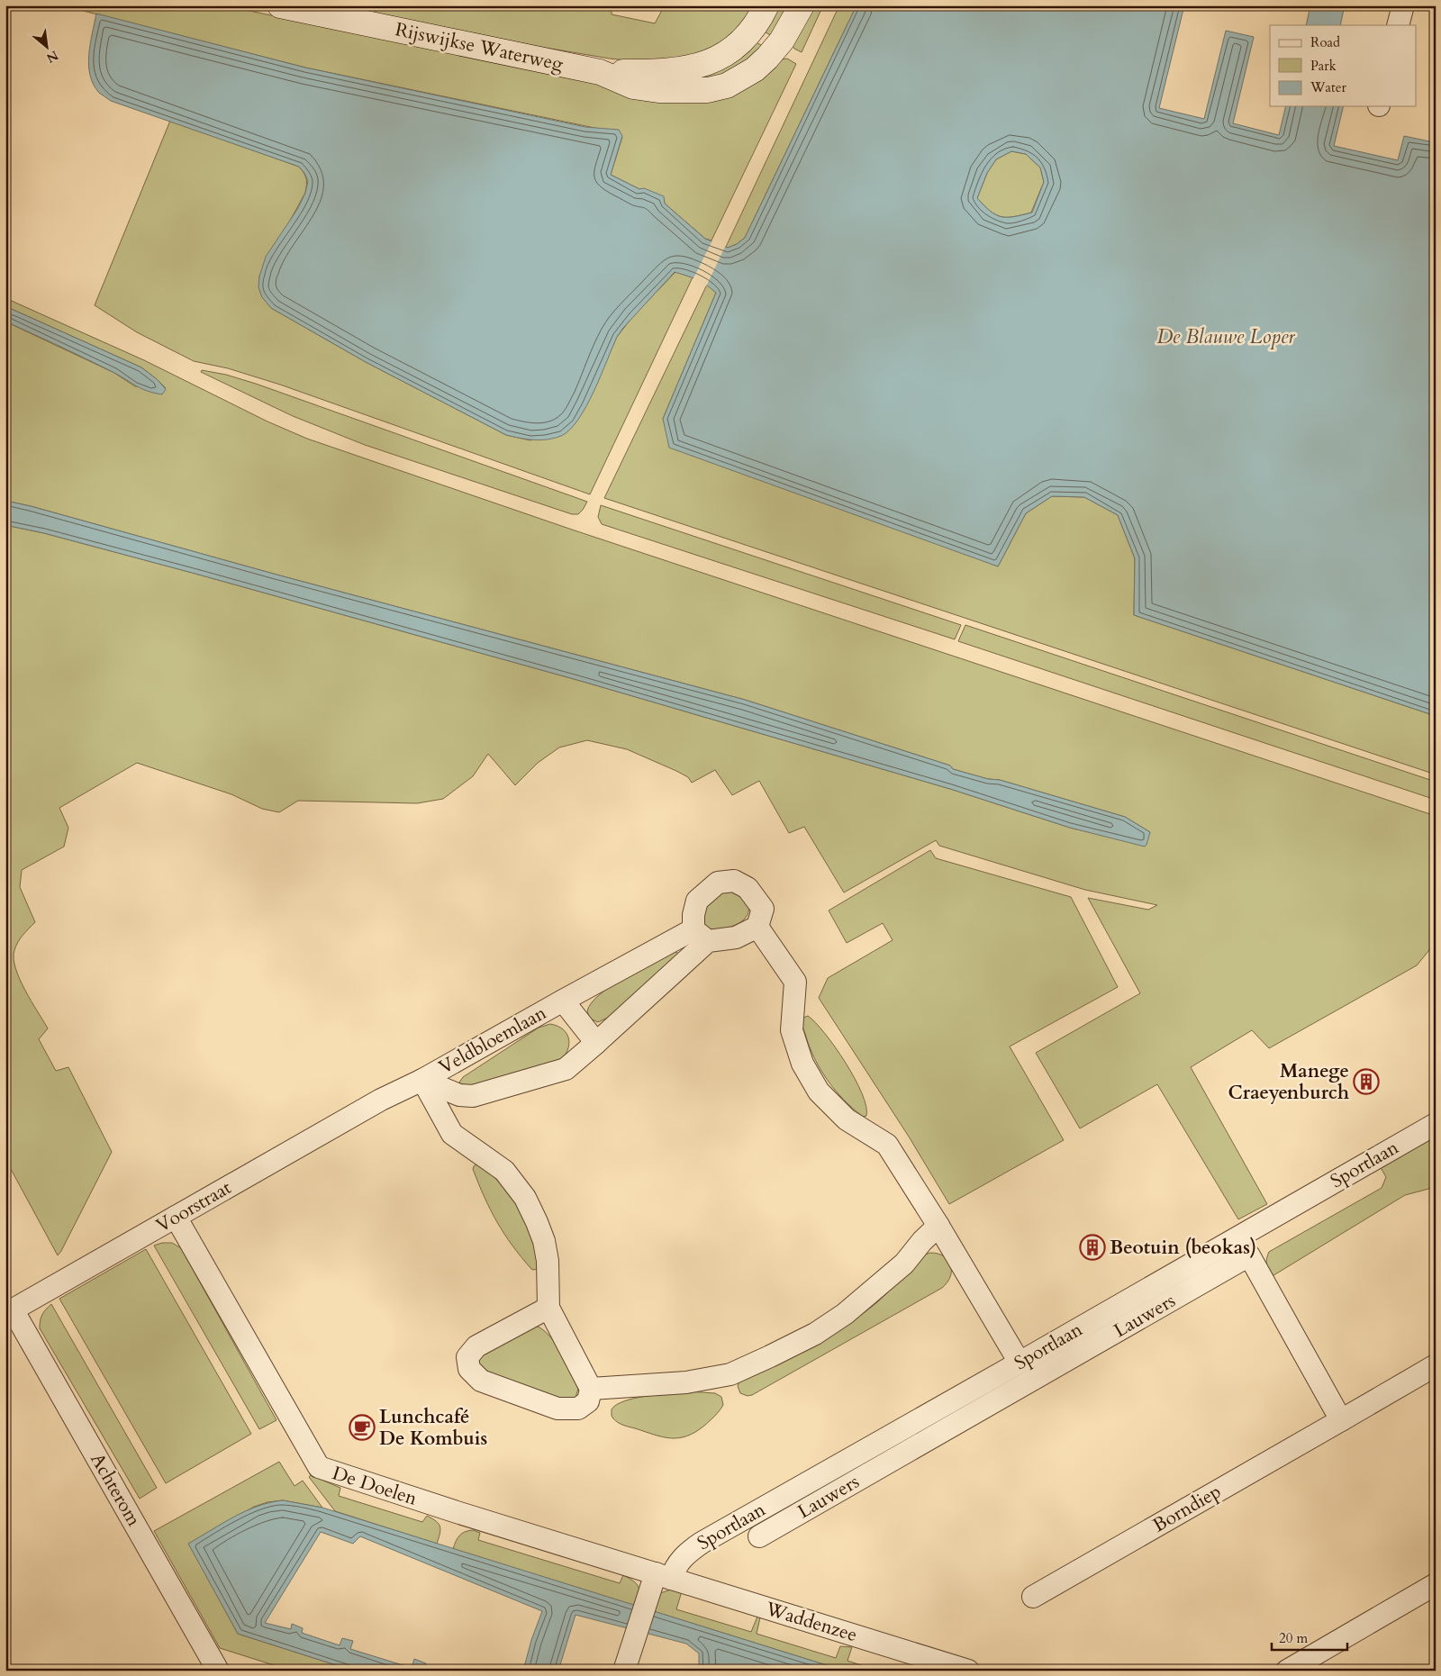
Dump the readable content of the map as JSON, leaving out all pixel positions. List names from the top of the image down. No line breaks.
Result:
{"streets":{"main road":["Rijswijkse Waterweg"],"street":["Veldbloemlaan","Sportlaan","Voorstraat","Lauwers","De Doelen","Achterom","Borndiep","Waddenzee"]},"crossings":[["Veldbloemlaan","Voorstraat"],["Sportlaan","De Doelen"],["Sportlaan","Waddenzee"],["Voorstraat","De Doelen"],["Voorstraat","Achterom"],["Lauwers","Borndiep"],["De Doelen","Waddenzee"]],"water":["De Blauwe Loper"],"places":{"building":["Manege Craeyenburch","Beotuin (beokas)"],"cafe":["Lunchcafé De Kombuis"]},"legend":["Road","Park","Water"],"scale_bar":"20 m","north":"bottom right"}
